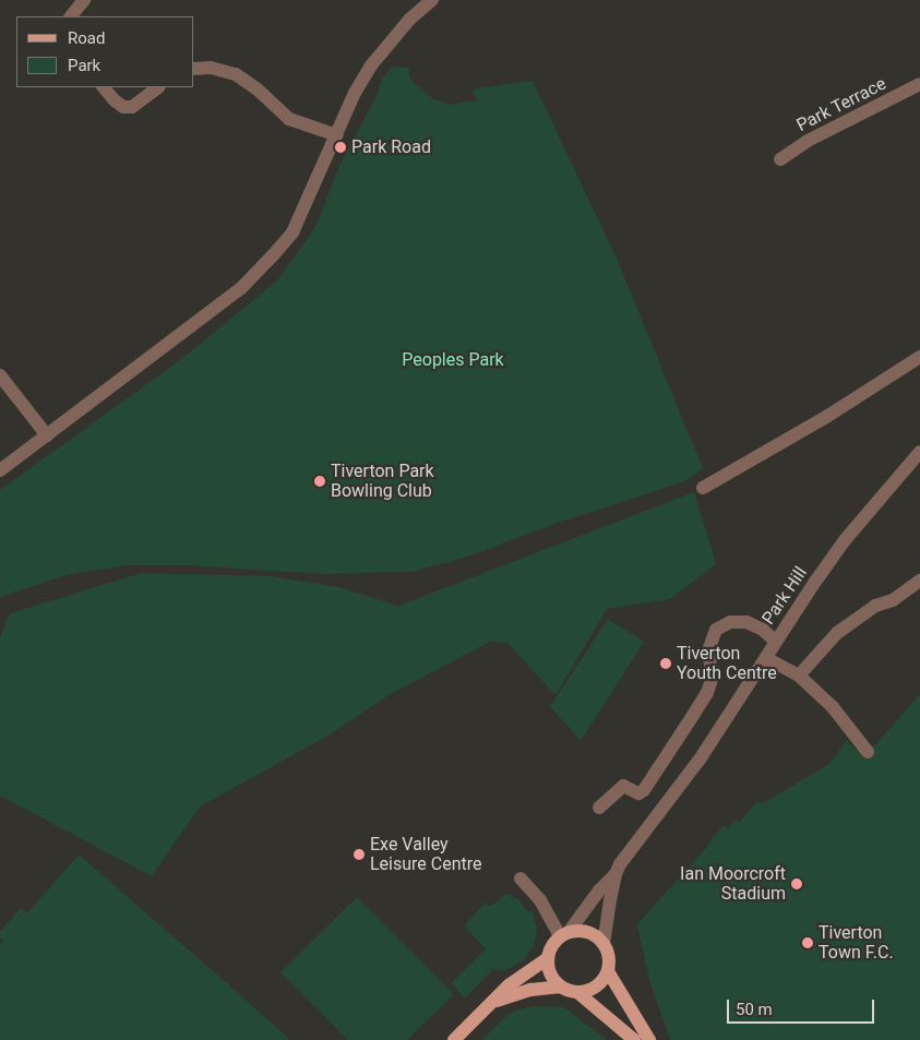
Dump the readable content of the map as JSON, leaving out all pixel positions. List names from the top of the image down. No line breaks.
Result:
{"streets":{"street":["Park Terrace","Park Hill"]},"parks":["Peoples Park"],"places":["Park Road","Tiverton Park Bowling Club","Tiverton Youth Centre","Exe Valley Leisure Centre","Ian Moorcroft Stadium","Tiverton Town F.C."],"legend":["Road","Park"],"scale_bar":"50 m"}
